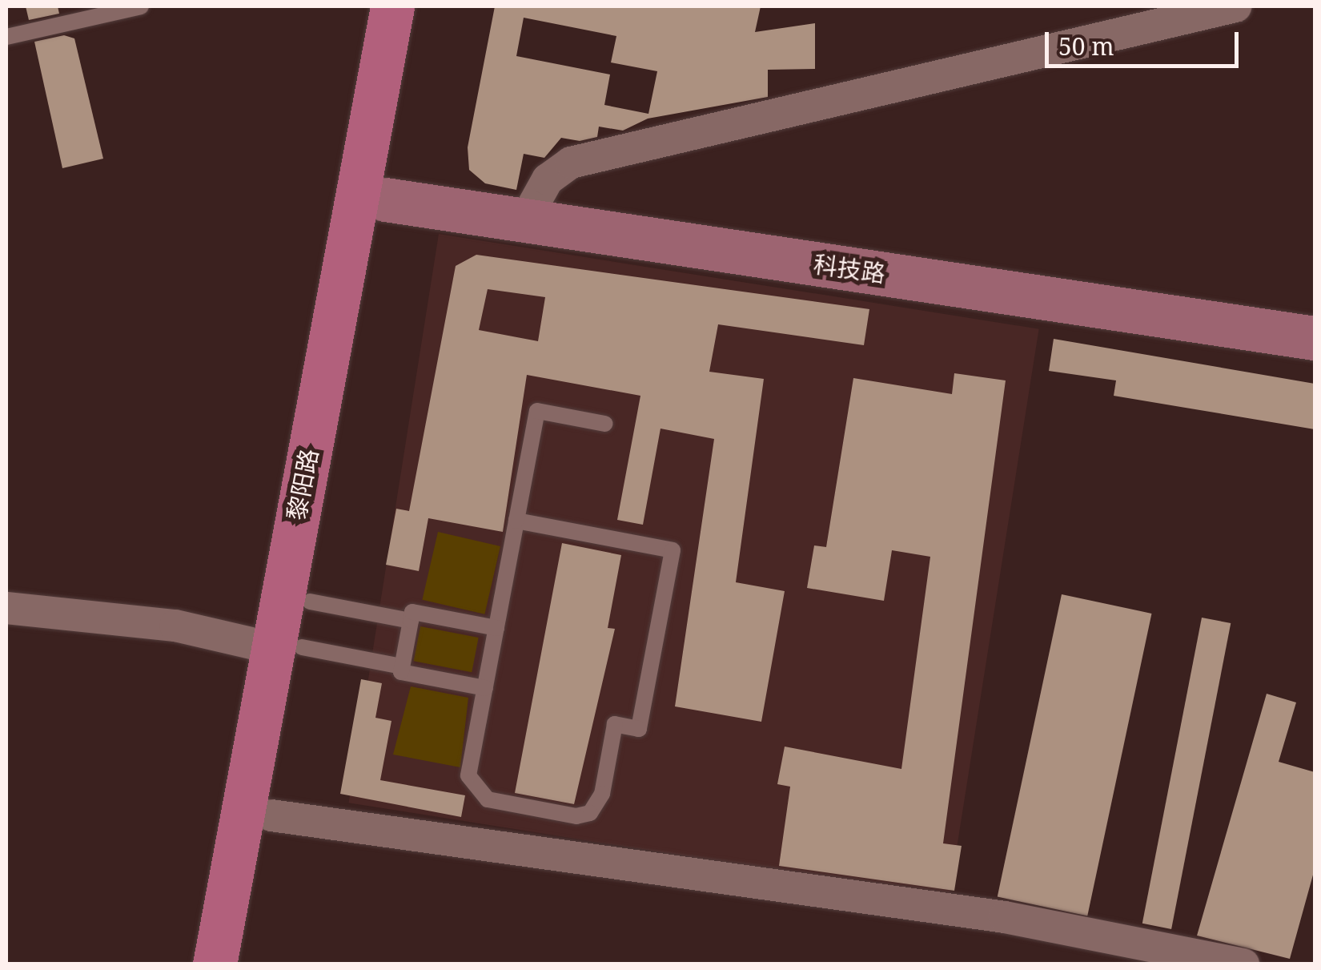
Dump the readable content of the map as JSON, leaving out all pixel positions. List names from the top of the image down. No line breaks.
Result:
{"streets":{"main road":["黎阳路"],"street":["科技路"]},"crossings":[["科技路","黎阳路"]],"scale_bar":"50 m"}
